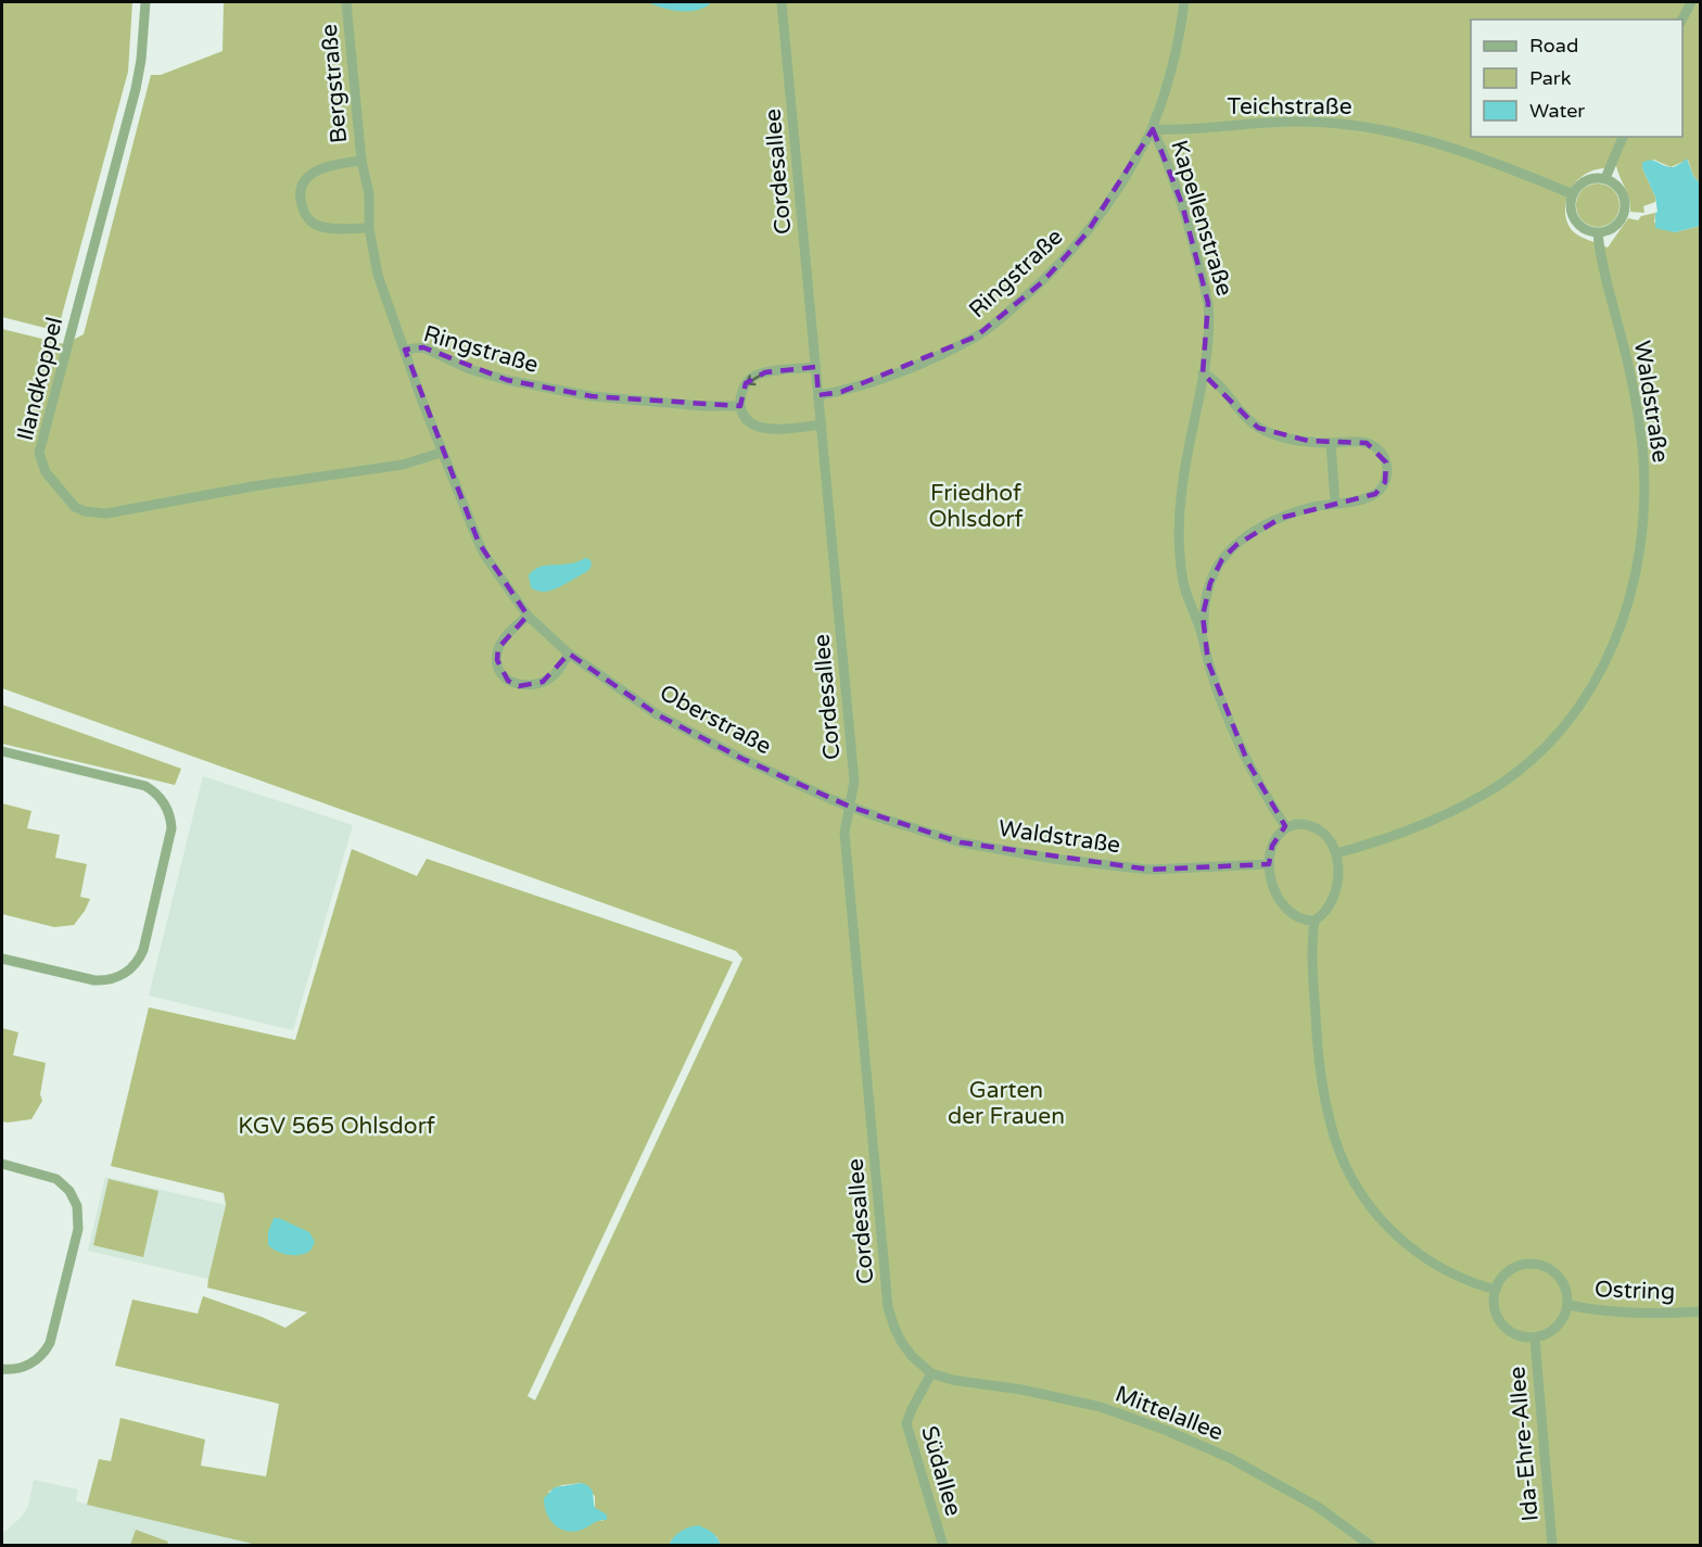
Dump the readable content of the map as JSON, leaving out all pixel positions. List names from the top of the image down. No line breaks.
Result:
{"streets":{"street":["Bergstraße","Teichstraße","Cordesallee","Kapellenstraße","Ringstraße","Ilandkoppel","Waldstraße","Oberstraße","Ostring","Mittelallee","Ida-Ehre-Allee","Südallee"]},"crossings":[["Bergstraße","Ringstraße"],["Bergstraße","Oberstraße"],["Teichstraße","Kapellenstraße"],["Teichstraße","Ringstraße"],["Teichstraße","Waldstraße"],["Cordesallee","Ringstraße"],["Cordesallee","Waldstraße"],["Cordesallee","Oberstraße"],["Cordesallee","Mittelallee"],["Cordesallee","Südallee"],["Kapellenstraße","Ringstraße"],["Kapellenstraße","Waldstraße"],["Ilandkoppel","Oberstraße"],["Waldstraße","Oberstraße"],["Ostring","Ida-Ehre-Allee"],["Mittelallee","Südallee"]],"parks":["Friedhof Ohlsdorf","Garten der Frauen","KGV 565 Ohlsdorf"],"legend":["Road","Park","Water"]}
